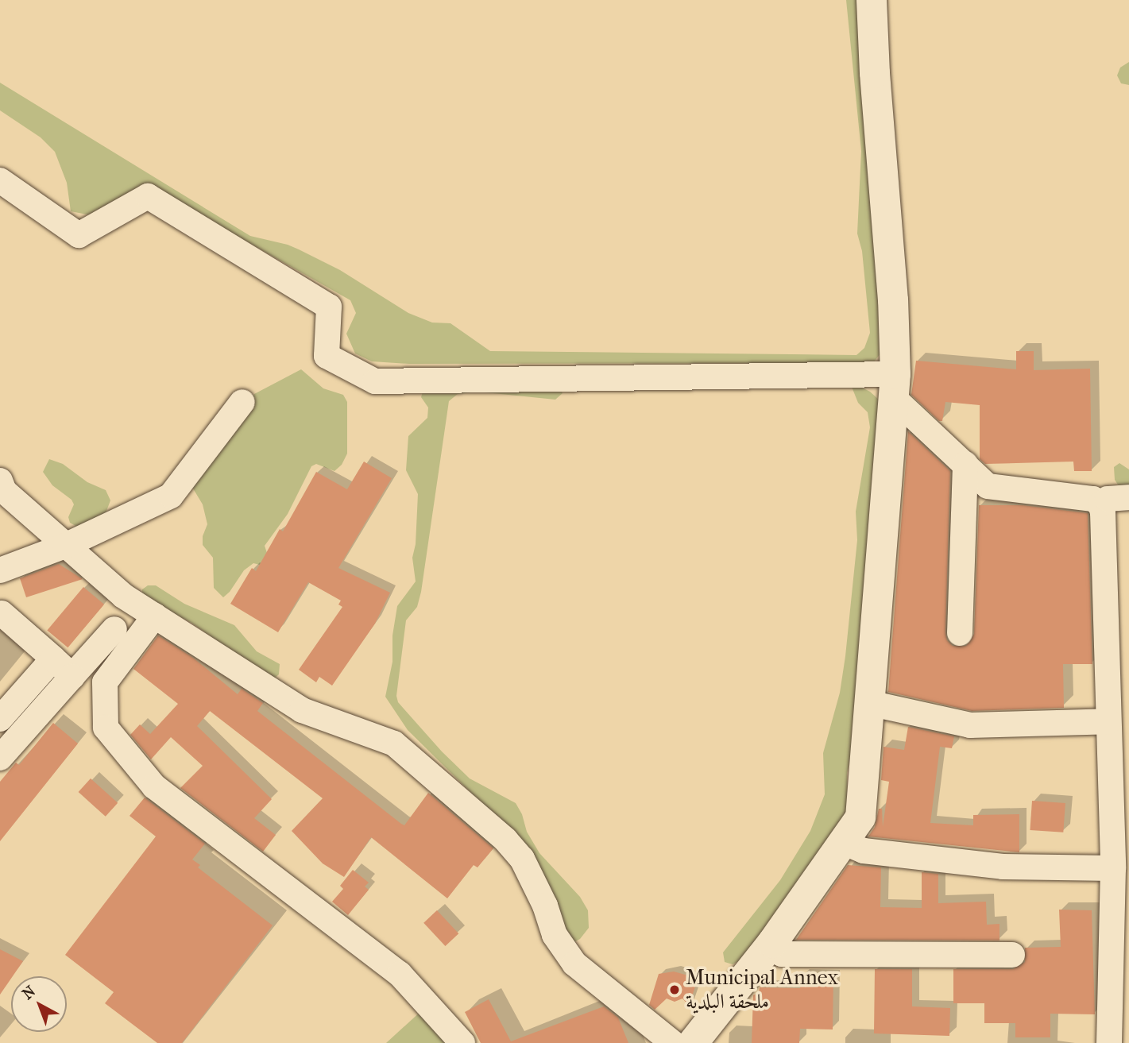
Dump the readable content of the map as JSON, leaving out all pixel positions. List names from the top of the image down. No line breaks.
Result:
{"places":["Municipal Annex ملحقة البلدية"],"north":"top left"}
